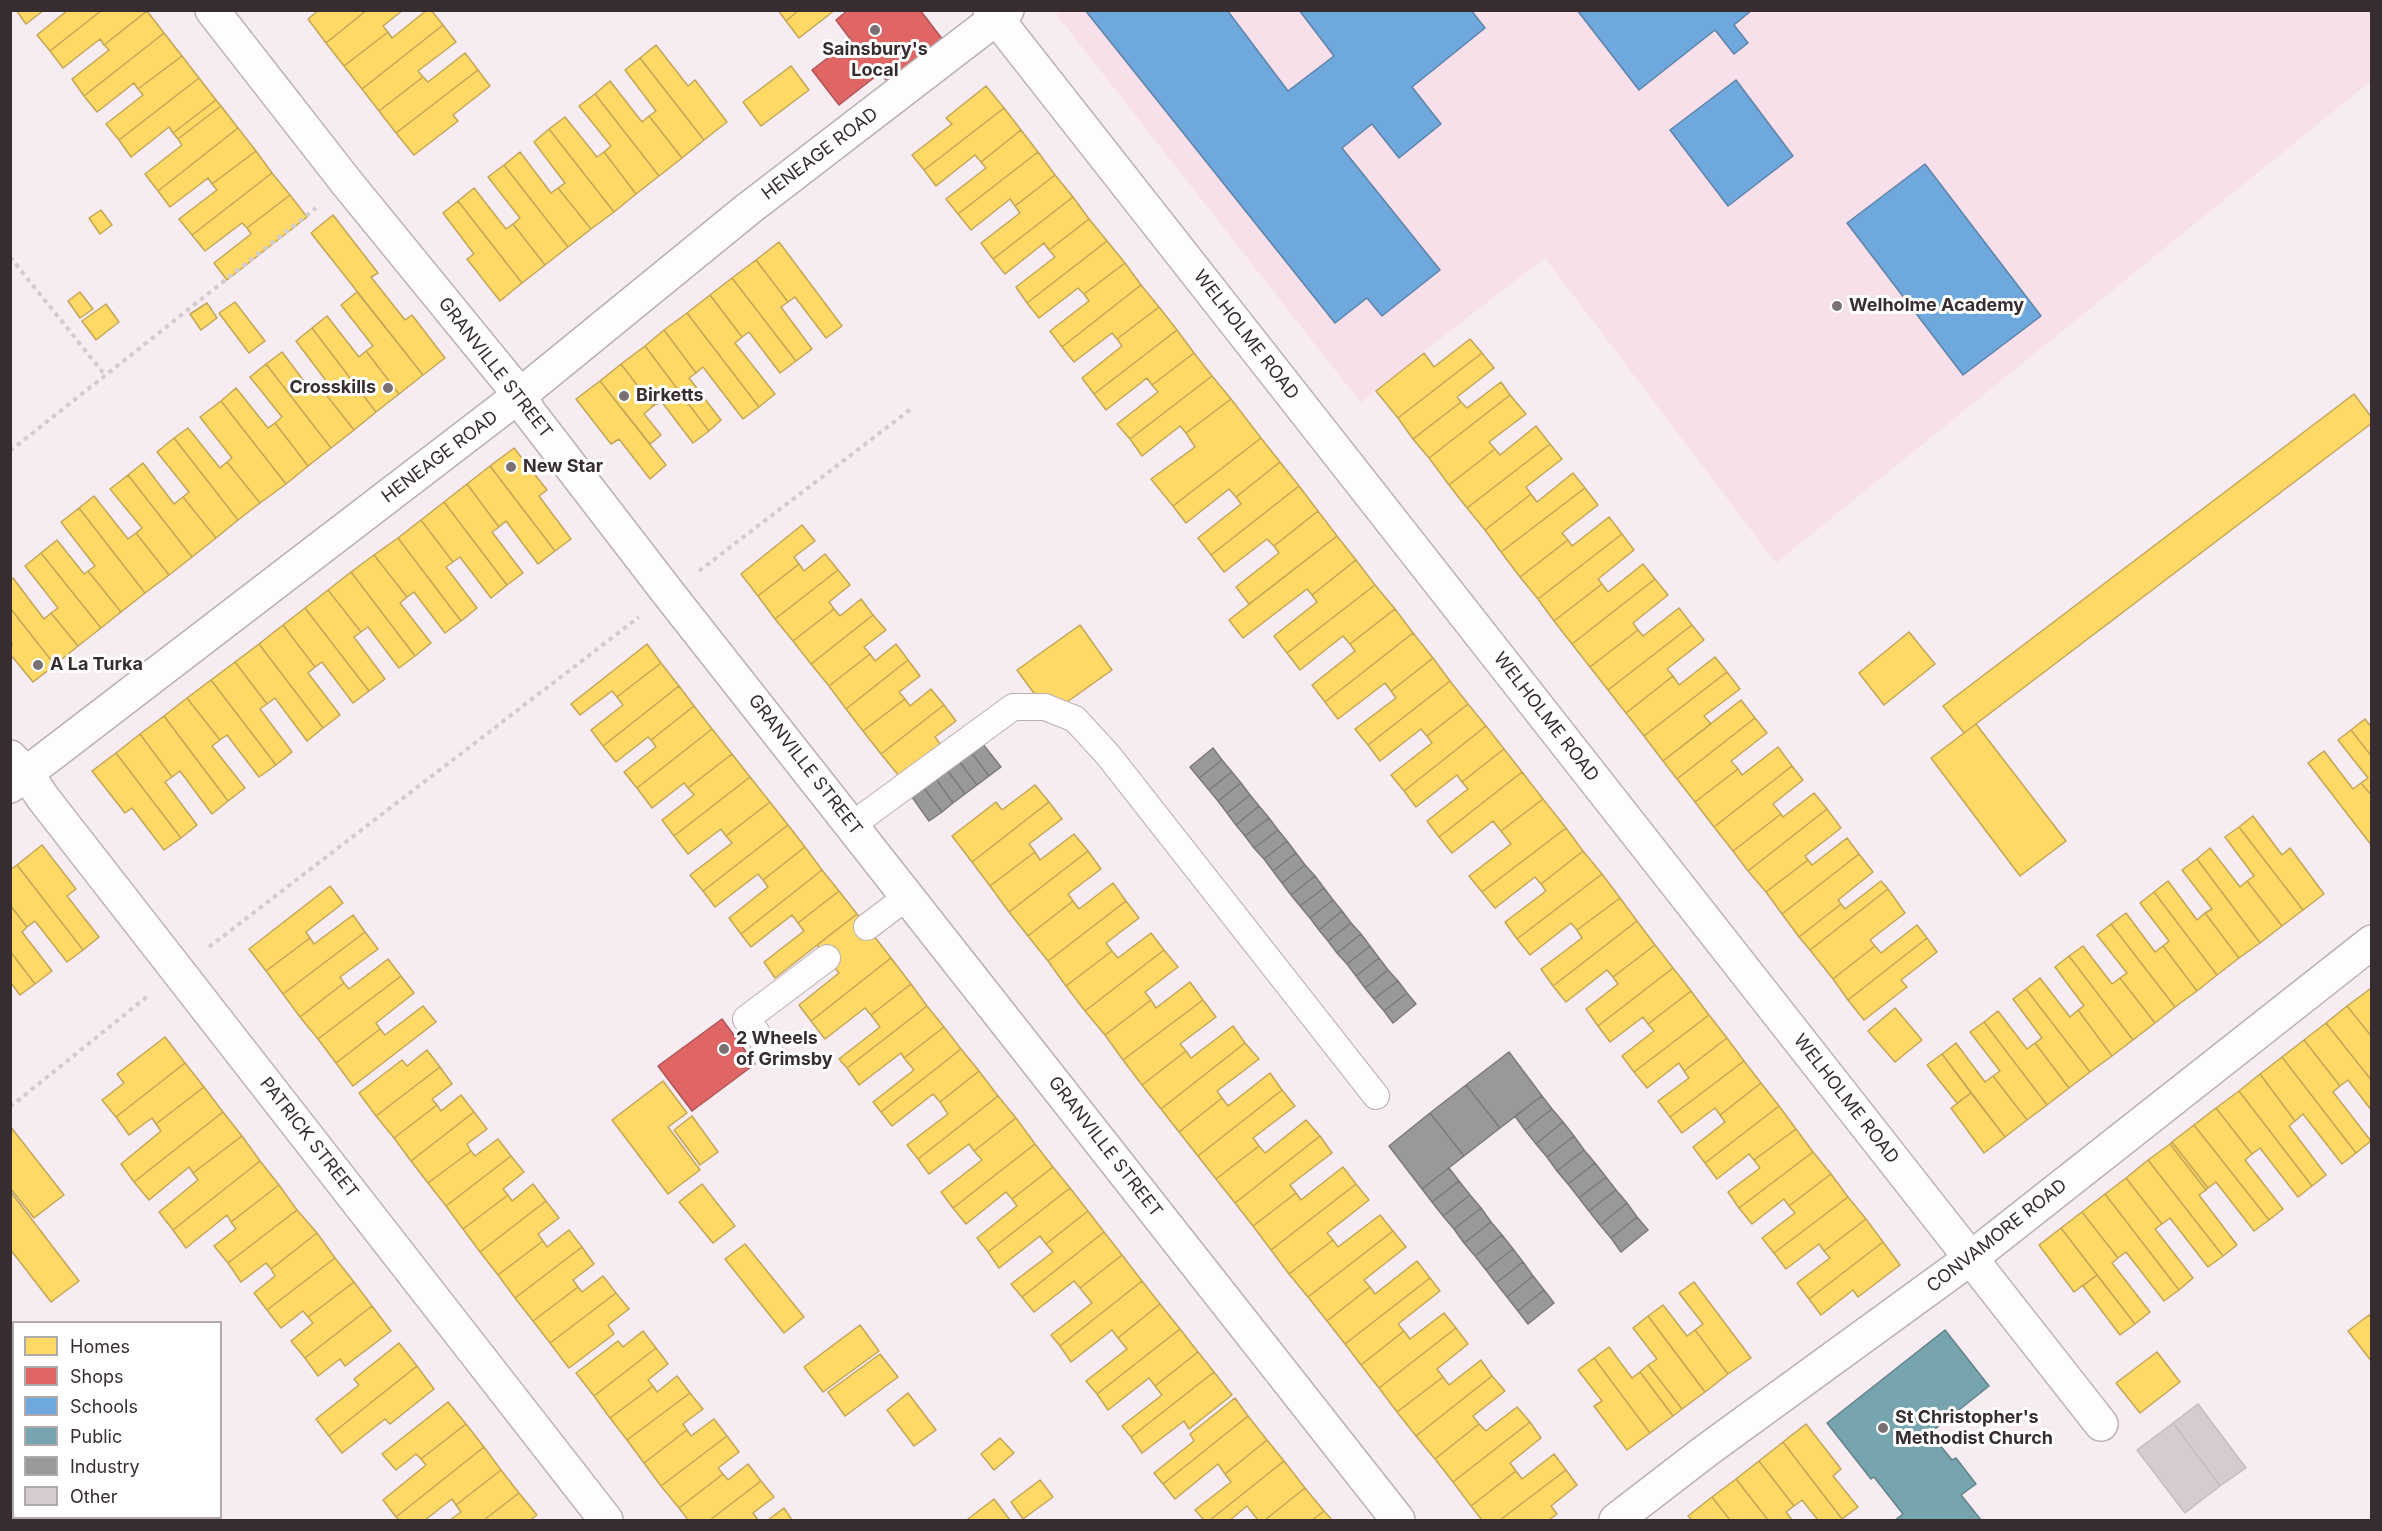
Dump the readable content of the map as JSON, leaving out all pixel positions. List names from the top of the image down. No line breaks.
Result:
{"streets":{"street":["HENEAGE ROAD","WELHOLME ROAD","GRANVILLE STREET","PATRICK STREET","CONVAMORE ROAD"]},"crossings":[["HENEAGE ROAD","WELHOLME ROAD"],["HENEAGE ROAD","GRANVILLE STREET"],["HENEAGE ROAD","PATRICK STREET"],["WELHOLME ROAD","CONVAMORE ROAD"]],"places":["Sainsbury's Local","Welholme Academy","Crosskills","Birketts","New Star","A La Turka","2 Wheels of Grimsby","St Christopher's Methodist Church"],"legend":["Homes","Shops","Schools","Public","Industry","Other"]}
